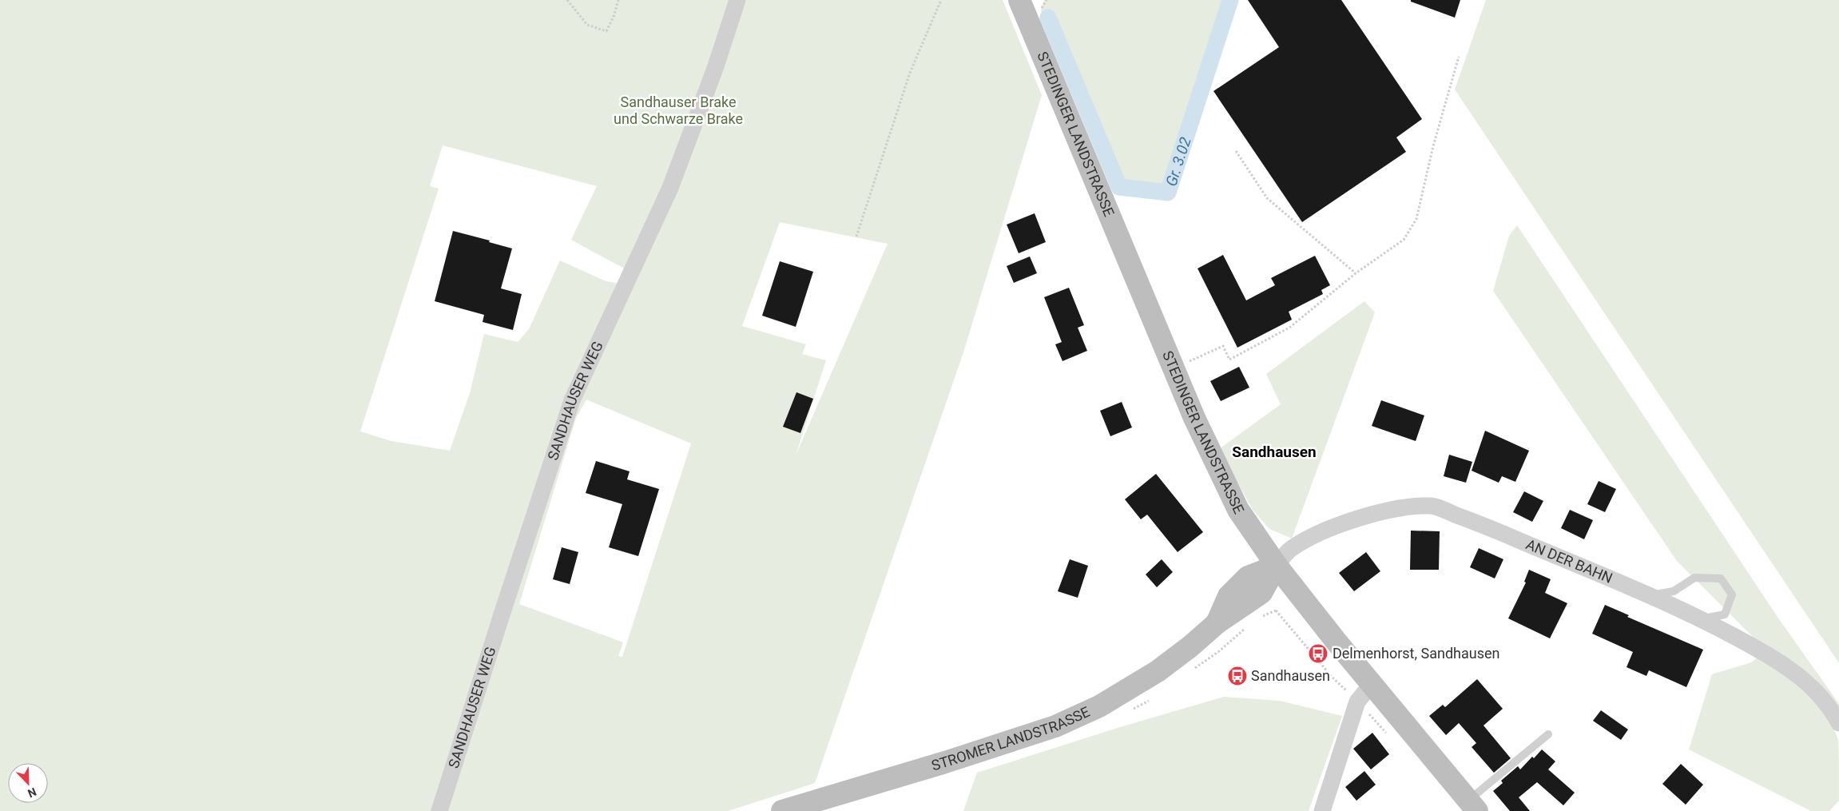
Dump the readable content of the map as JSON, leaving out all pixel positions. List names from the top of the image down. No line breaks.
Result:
{"streets":{"main road":["STEDINGER LANDSTRASSE","STROMER LANDSTRASSE"],"street":["SANDHAUSER WEG","AN DER BAHN"]},"crossings":[["STEDINGER LANDSTRASSE","AN DER BAHN"],["STEDINGER LANDSTRASSE","STROMER LANDSTRASSE"],["AN DER BAHN","STROMER LANDSTRASSE"]],"districts":["Sandhausen"],"water":["Gr. 3.02"],"parks":["Sandhauser Brake und Schwarze Brake"],"places":{"bus stop":["Delmenhorst, Sandhausen","Sandhausen"]},"north":"bottom right"}
